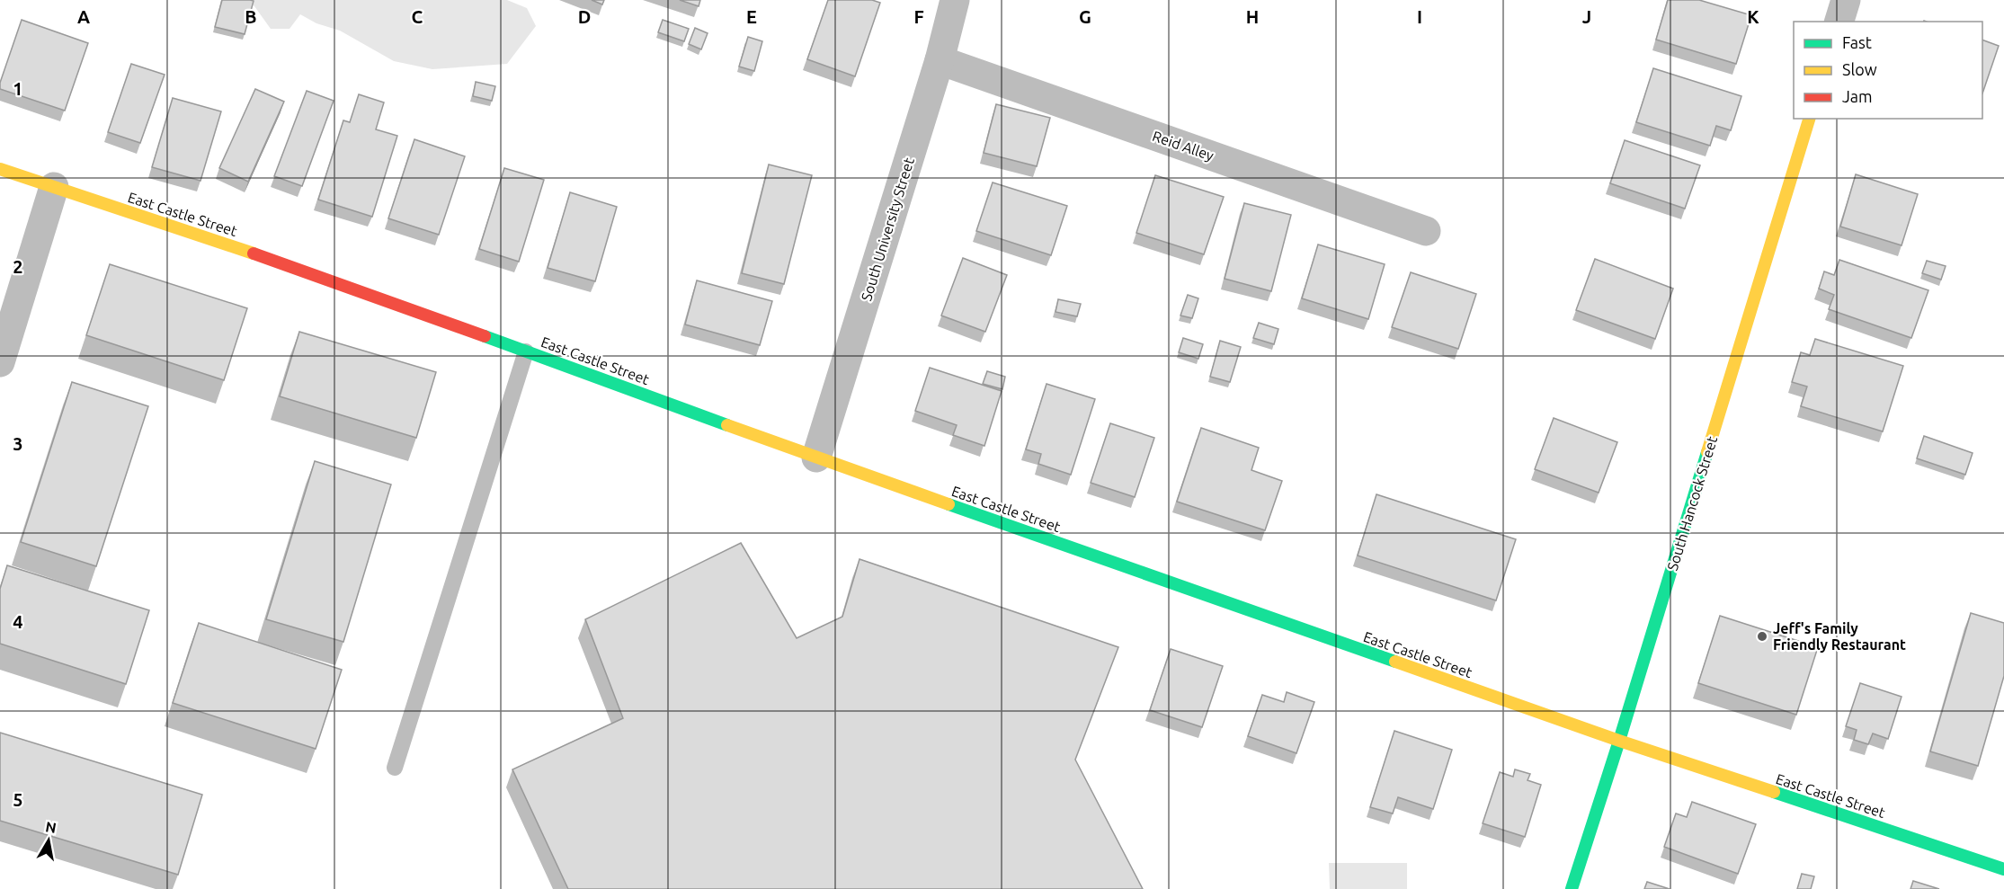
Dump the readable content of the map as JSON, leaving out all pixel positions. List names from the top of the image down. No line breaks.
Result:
{"streets":{"street":["Reid Alley","East Castle Street","South University Street","South Hancock Street"]},"crossings":[["Reid Alley","South University Street"],["East Castle Street","South University Street"],["East Castle Street","South Hancock Street"]],"places":["Jeff's Family Friendly Restaurant"],"legend":["Fast","Slow","Jam"],"north":"top","grid":{"columns":["A","B","C","D","E","F","G","H","I","J","K"],"rows":["1","2","3","4","5"]}}
